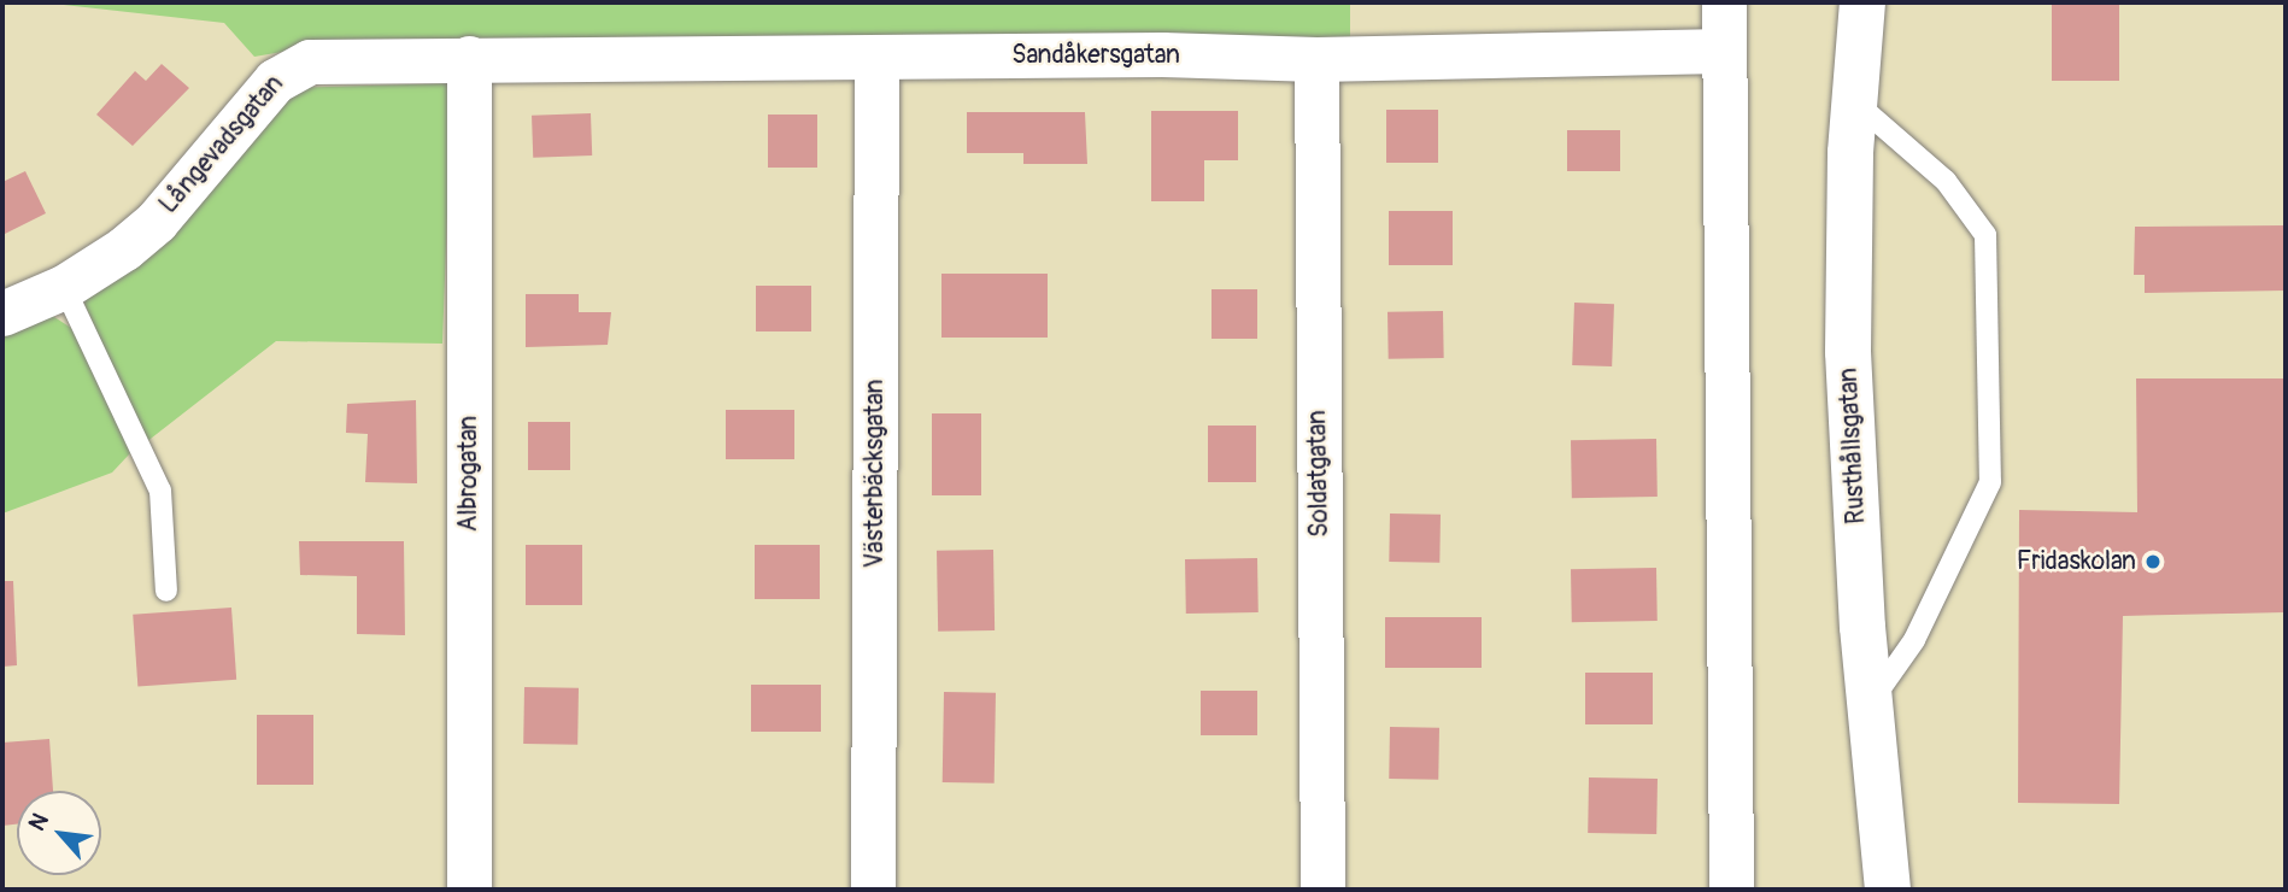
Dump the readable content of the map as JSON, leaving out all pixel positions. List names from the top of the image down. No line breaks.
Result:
{"streets":{"street":["Sandåkersgatan","Långevadsgatan","Rusthållsgatan","Albrogatan","Västerbäcksgatan","Soldatgatan"]},"crossings":[["Sandåkersgatan","Långevadsgatan"],["Sandåkersgatan","Albrogatan"],["Sandåkersgatan","Västerbäcksgatan"],["Sandåkersgatan","Soldatgatan"],["Långevadsgatan","Albrogatan"]],"places":["Fridaskolan"],"north":"top left"}
